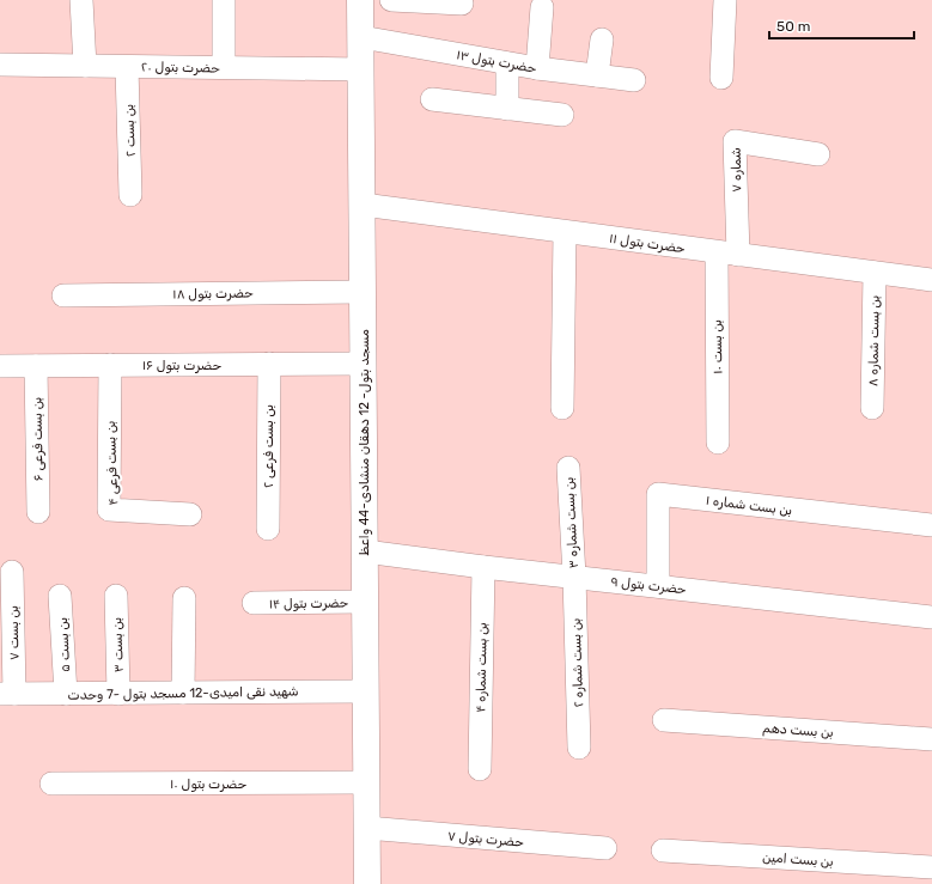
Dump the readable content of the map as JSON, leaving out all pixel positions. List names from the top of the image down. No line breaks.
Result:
{"streets":{"street":["حضرت بتول ۱۳","حضرت بتول ۲۰","بن بست ۲","شماره ۷","حضرت بتول ۱۱","حضرت بتول ۱۸","بن بست شماره ۸","بن بست ۱۰","حضرت بتول ۱۶","بن بست فرعی ۶","مسجد بتول- 12 دهقان منشادی-44 واعظ","بن بست فرعی ۲","بن بست فرعی ۴","بن بست شماره ۱","بن بست شماره ۳","حضرت بتول ۹","حضرت بتول ۱۴","بن بست ۷","بن بست ۵","بن بست ۳","بن بست شماره ۲","بن بست شماره ۴","شهید نقی امیدی-12 مسجد بتول -7 وحدت","بن بست دهم","حضرت بتول ۱۰","حضرت بتول ۷","بن بست امین"]},"crossings":[["حضرت بتول ۱۳","مسجد بتول- 12 دهقان منشادی-44 واعظ"],["حضرت بتول ۲۰","بن بست ۲"],["حضرت بتول ۲۰","مسجد بتول- 12 دهقان منشادی-44 واعظ"],["شماره ۷","حضرت بتول ۱۱"],["حضرت بتول ۱۱","بن بست شماره ۸"],["حضرت بتول ۱۱","بن بست ۱۰"],["حضرت بتول ۱۱","مسجد بتول- 12 دهقان منشادی-44 واعظ"],["حضرت بتول ۱۸","مسجد بتول- 12 دهقان منشادی-44 واعظ"],["حضرت بتول ۱۶","بن بست فرعی ۶"],["حضرت بتول ۱۶","مسجد بتول- 12 دهقان منشادی-44 واعظ"],["حضرت بتول ۱۶","بن بست فرعی ۲"],["حضرت بتول ۱۶","بن بست فرعی ۴"],["مسجد بتول- 12 دهقان منشادی-44 واعظ","حضرت بتول ۹"],["مسجد بتول- 12 دهقان منشادی-44 واعظ","حضرت بتول ۱۴"],["مسجد بتول- 12 دهقان منشادی-44 واعظ","شهید نقی امیدی-12 مسجد بتول -7 وحدت"],["مسجد بتول- 12 دهقان منشادی-44 واعظ","حضرت بتول ۱۰"],["مسجد بتول- 12 دهقان منشادی-44 واعظ","حضرت بتول ۷"],["بن بست شماره ۱","حضرت بتول ۹"],["بن بست شماره ۳","حضرت بتول ۹"],["بن بست شماره ۳","بن بست شماره ۲"],["حضرت بتول ۹","بن بست شماره ۲"],["حضرت بتول ۹","بن بست شماره ۴"],["بن بست ۷","شهید نقی امیدی-12 مسجد بتول -7 وحدت"],["بن بست ۵","شهید نقی امیدی-12 مسجد بتول -7 وحدت"],["بن بست ۳","شهید نقی امیدی-12 مسجد بتول -7 وحدت"]],"scale_bar":"50 m"}
